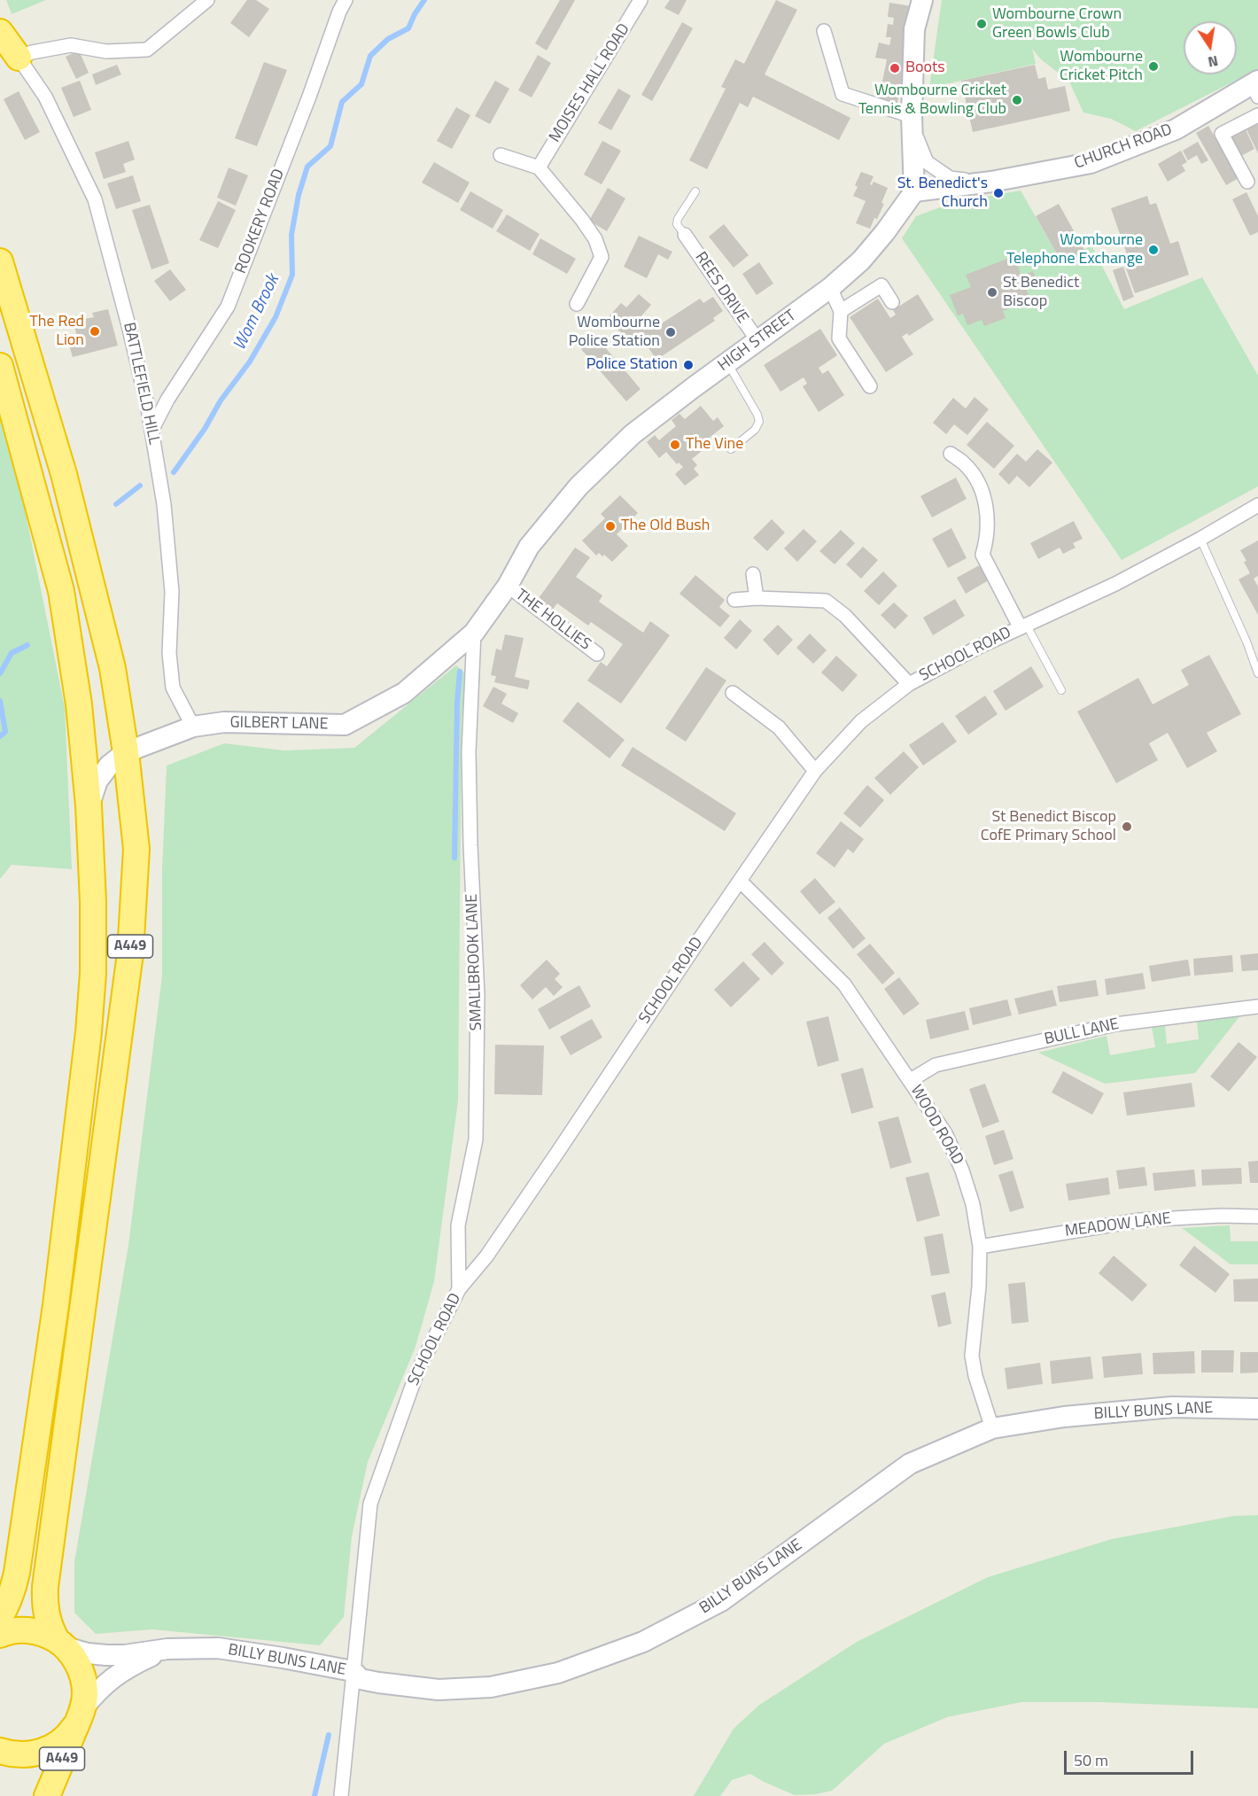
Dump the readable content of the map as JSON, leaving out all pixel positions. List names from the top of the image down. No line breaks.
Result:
{"streets":{"highway":["A449"],"street":["MOISES HALL ROAD","CHURCH ROAD","ROOKERY ROAD","REES DRIVE","HIGH STREET","BATTLEFIELD HILL","THE HOLLIES","SCHOOL ROAD","GILBERT LANE","SMALLBROOK LANE","BULL LANE","WOOD ROAD","MEADOW LANE","BILLY BUNS LANE"]},"crossings":[["CHURCH ROAD","HIGH STREET"],["ROOKERY ROAD","BATTLEFIELD HILL"],["REES DRIVE","HIGH STREET"],["HIGH STREET","THE HOLLIES"],["HIGH STREET","GILBERT LANE"],["HIGH STREET","SMALLBROOK LANE"],["BATTLEFIELD HILL","GILBERT LANE"],["SCHOOL ROAD","SMALLBROOK LANE"],["SCHOOL ROAD","WOOD ROAD"],["SCHOOL ROAD","BILLY BUNS LANE"],["GILBERT LANE","A449"],["GILBERT LANE","SMALLBROOK LANE"],["A449","BILLY BUNS LANE"],["BULL LANE","WOOD ROAD"],["WOOD ROAD","MEADOW LANE"],["WOOD ROAD","BILLY BUNS LANE"]],"water":["Wom Brook"],"places":["Wombourne Crown Green Bowls Club","Wombourne Cricket Pitch","Boots","Wombourne Cricket Tennis & Bowling Club","St. Benedict's Church","Wombourne Telephone Exchange","St Benedict Biscop","The Red Lion","Wombourne Police Station","Police Station","The Vine","The Old Bush","St Benedict Biscop CofE Primary School"],"scale_bar":"50 m","north":"bottom"}
